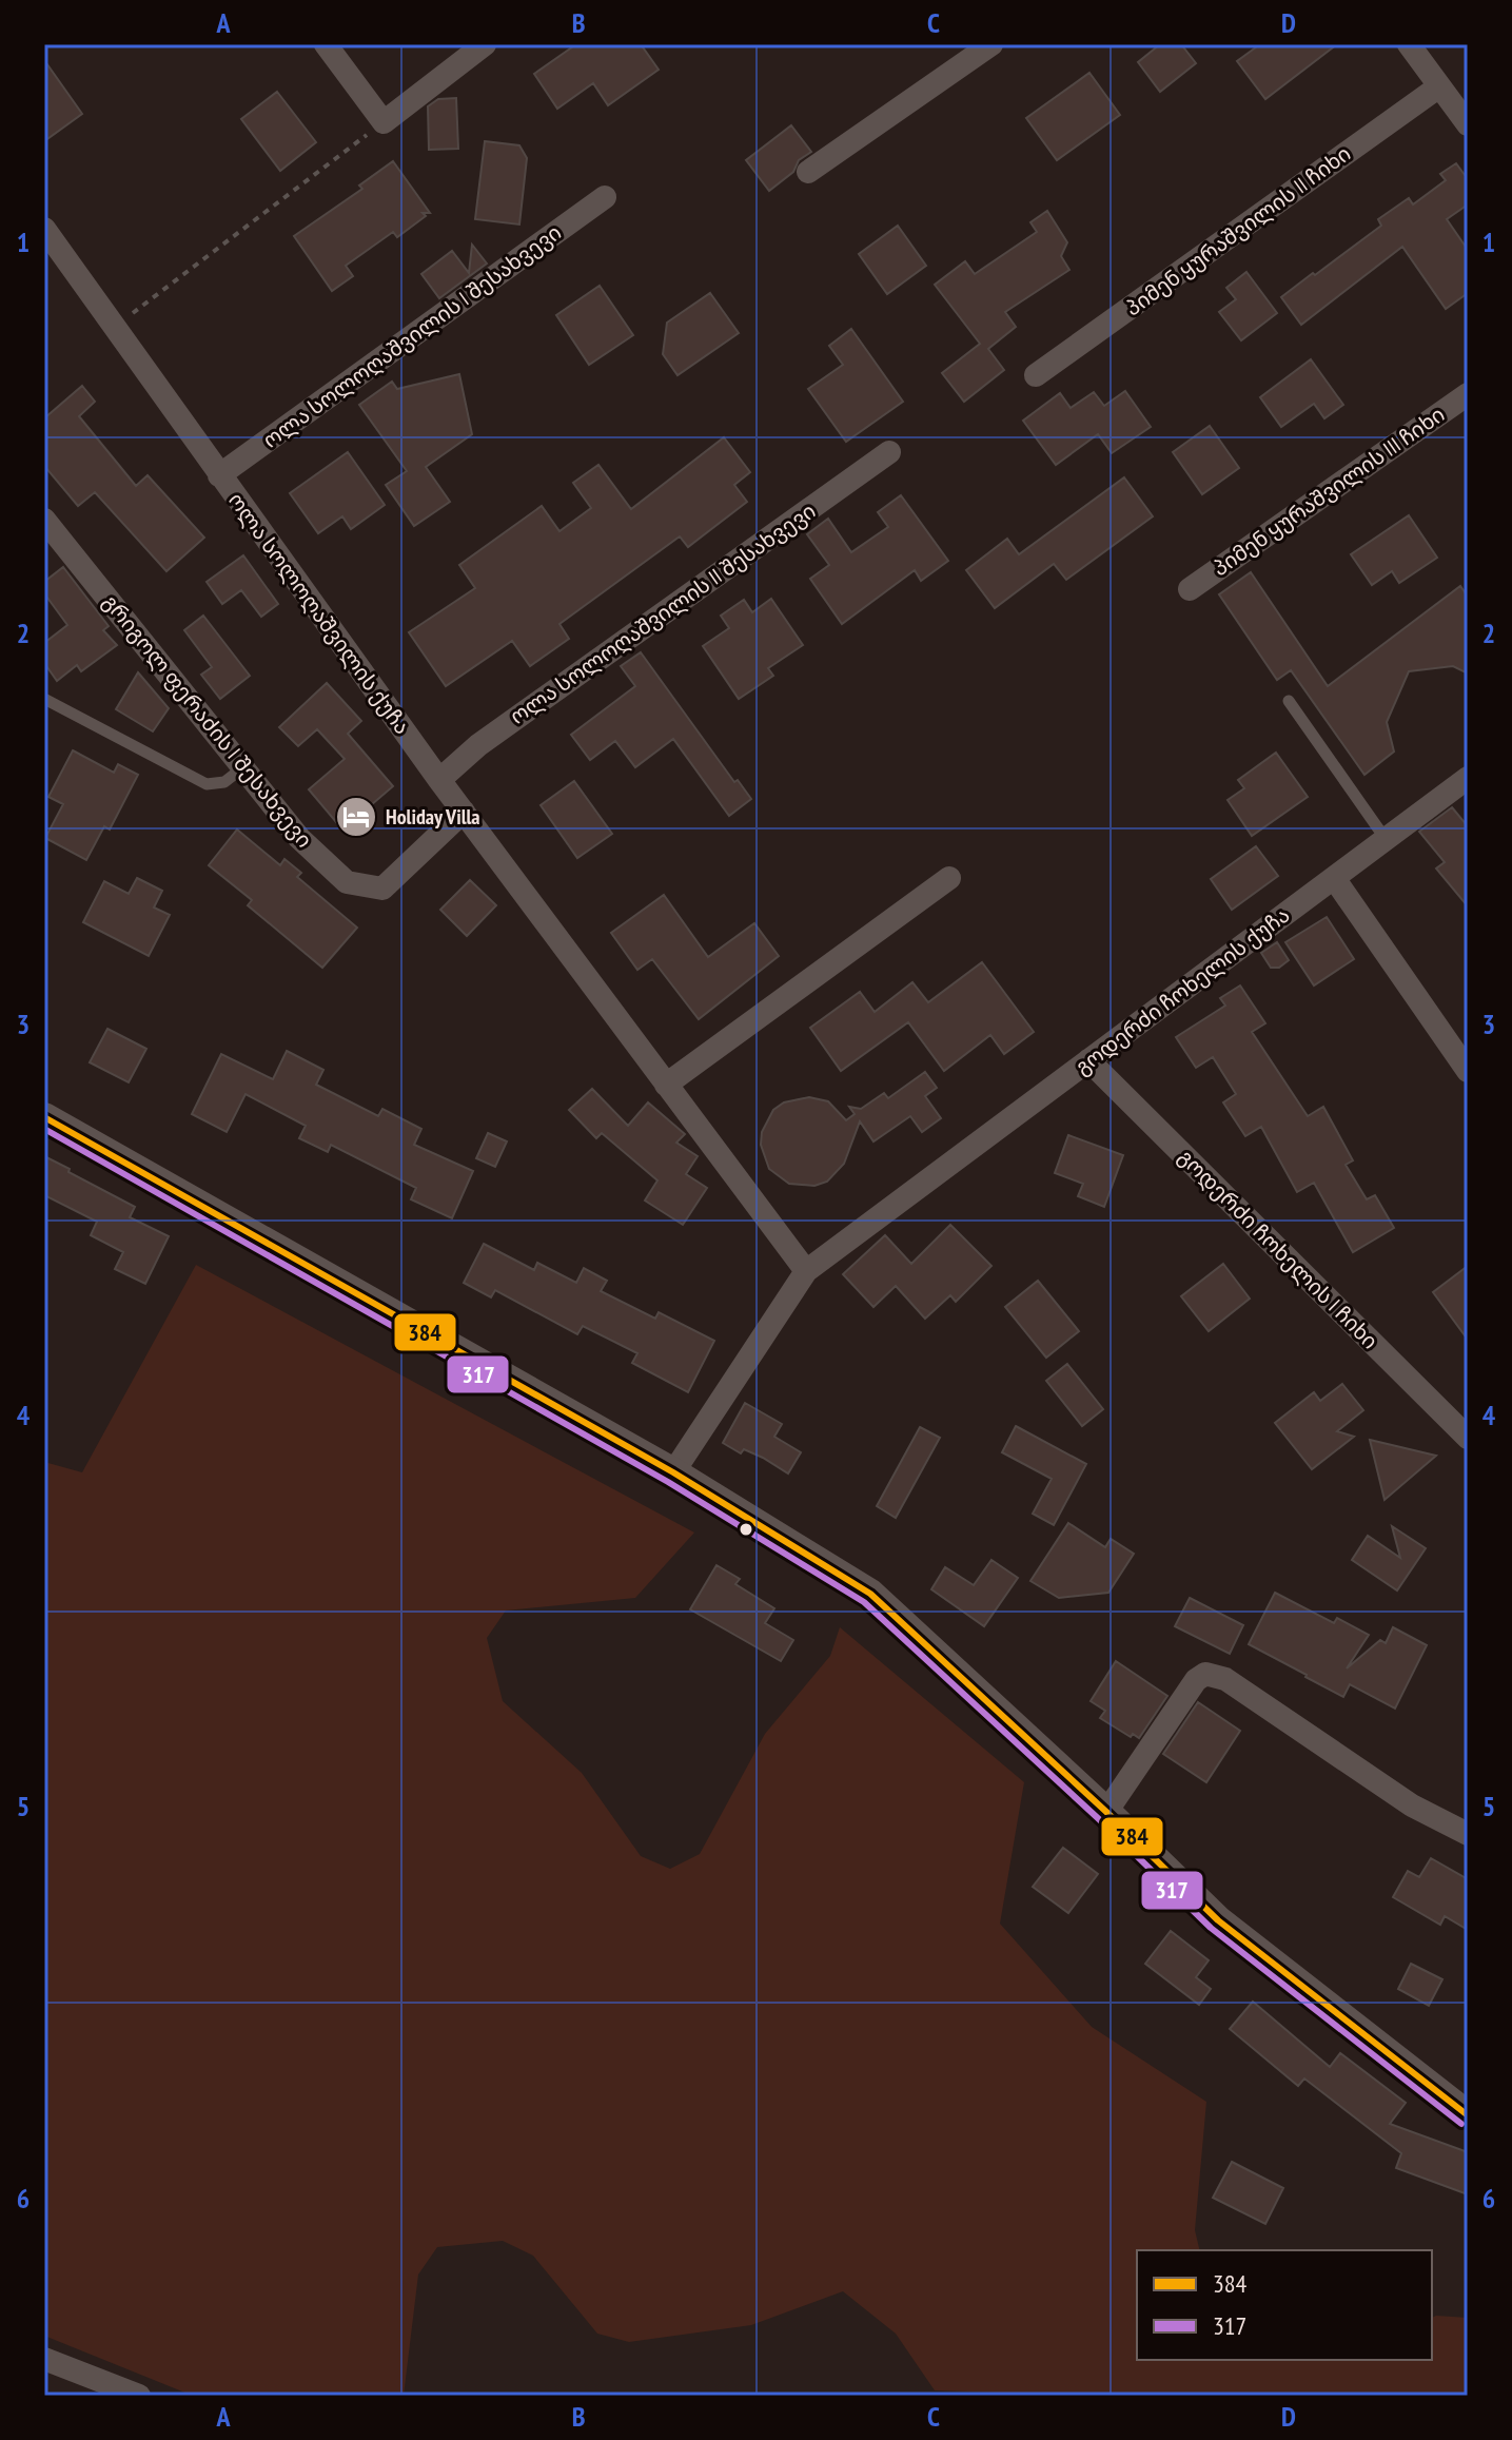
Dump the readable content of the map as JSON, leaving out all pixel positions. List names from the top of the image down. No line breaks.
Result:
{"streets":{"street":["პიმენ ყურაშვილის II ჩიხი","ოლა სოლოღაშვილის I შესახვევი","პიმენ ყურაშვილის III ჩიხი","ოლა სოლოღაშვილის ქუჩა","ოლა სოლოღაშვილის II შესახვევი","გრიგოლ ფერაძის I შესახვევი","გოდერძი ჩოხელის ქუჩა","გოდერძი ჩოხელის I ჩიხი"]},"crossings":[["ოლა სოლოღაშვილის I შესახვევი","ოლა სოლოღაშვილის ქუჩა"],["ოლა სოლოღაშვილის ქუჩა","ოლა სოლოღაშვილის II შესახვევი"],["ოლა სოლოღაშვილის ქუჩა","გრიგოლ ფერაძის I შესახვევი"],["ოლა სოლოღაშვილის ქუჩა","გოდერძი ჩოხელის ქუჩა"],["გოდერძი ჩოხელის ქუჩა","გოდერძი ჩოხელის I ჩიხი"]],"places":{"hotel":["Holiday Villa"]},"lines":["transit line 384","transit line 317"],"legend":["384","317"],"grid":{"columns":["A","B","C","D"],"rows":["1","2","3","4","5","6"]}}
